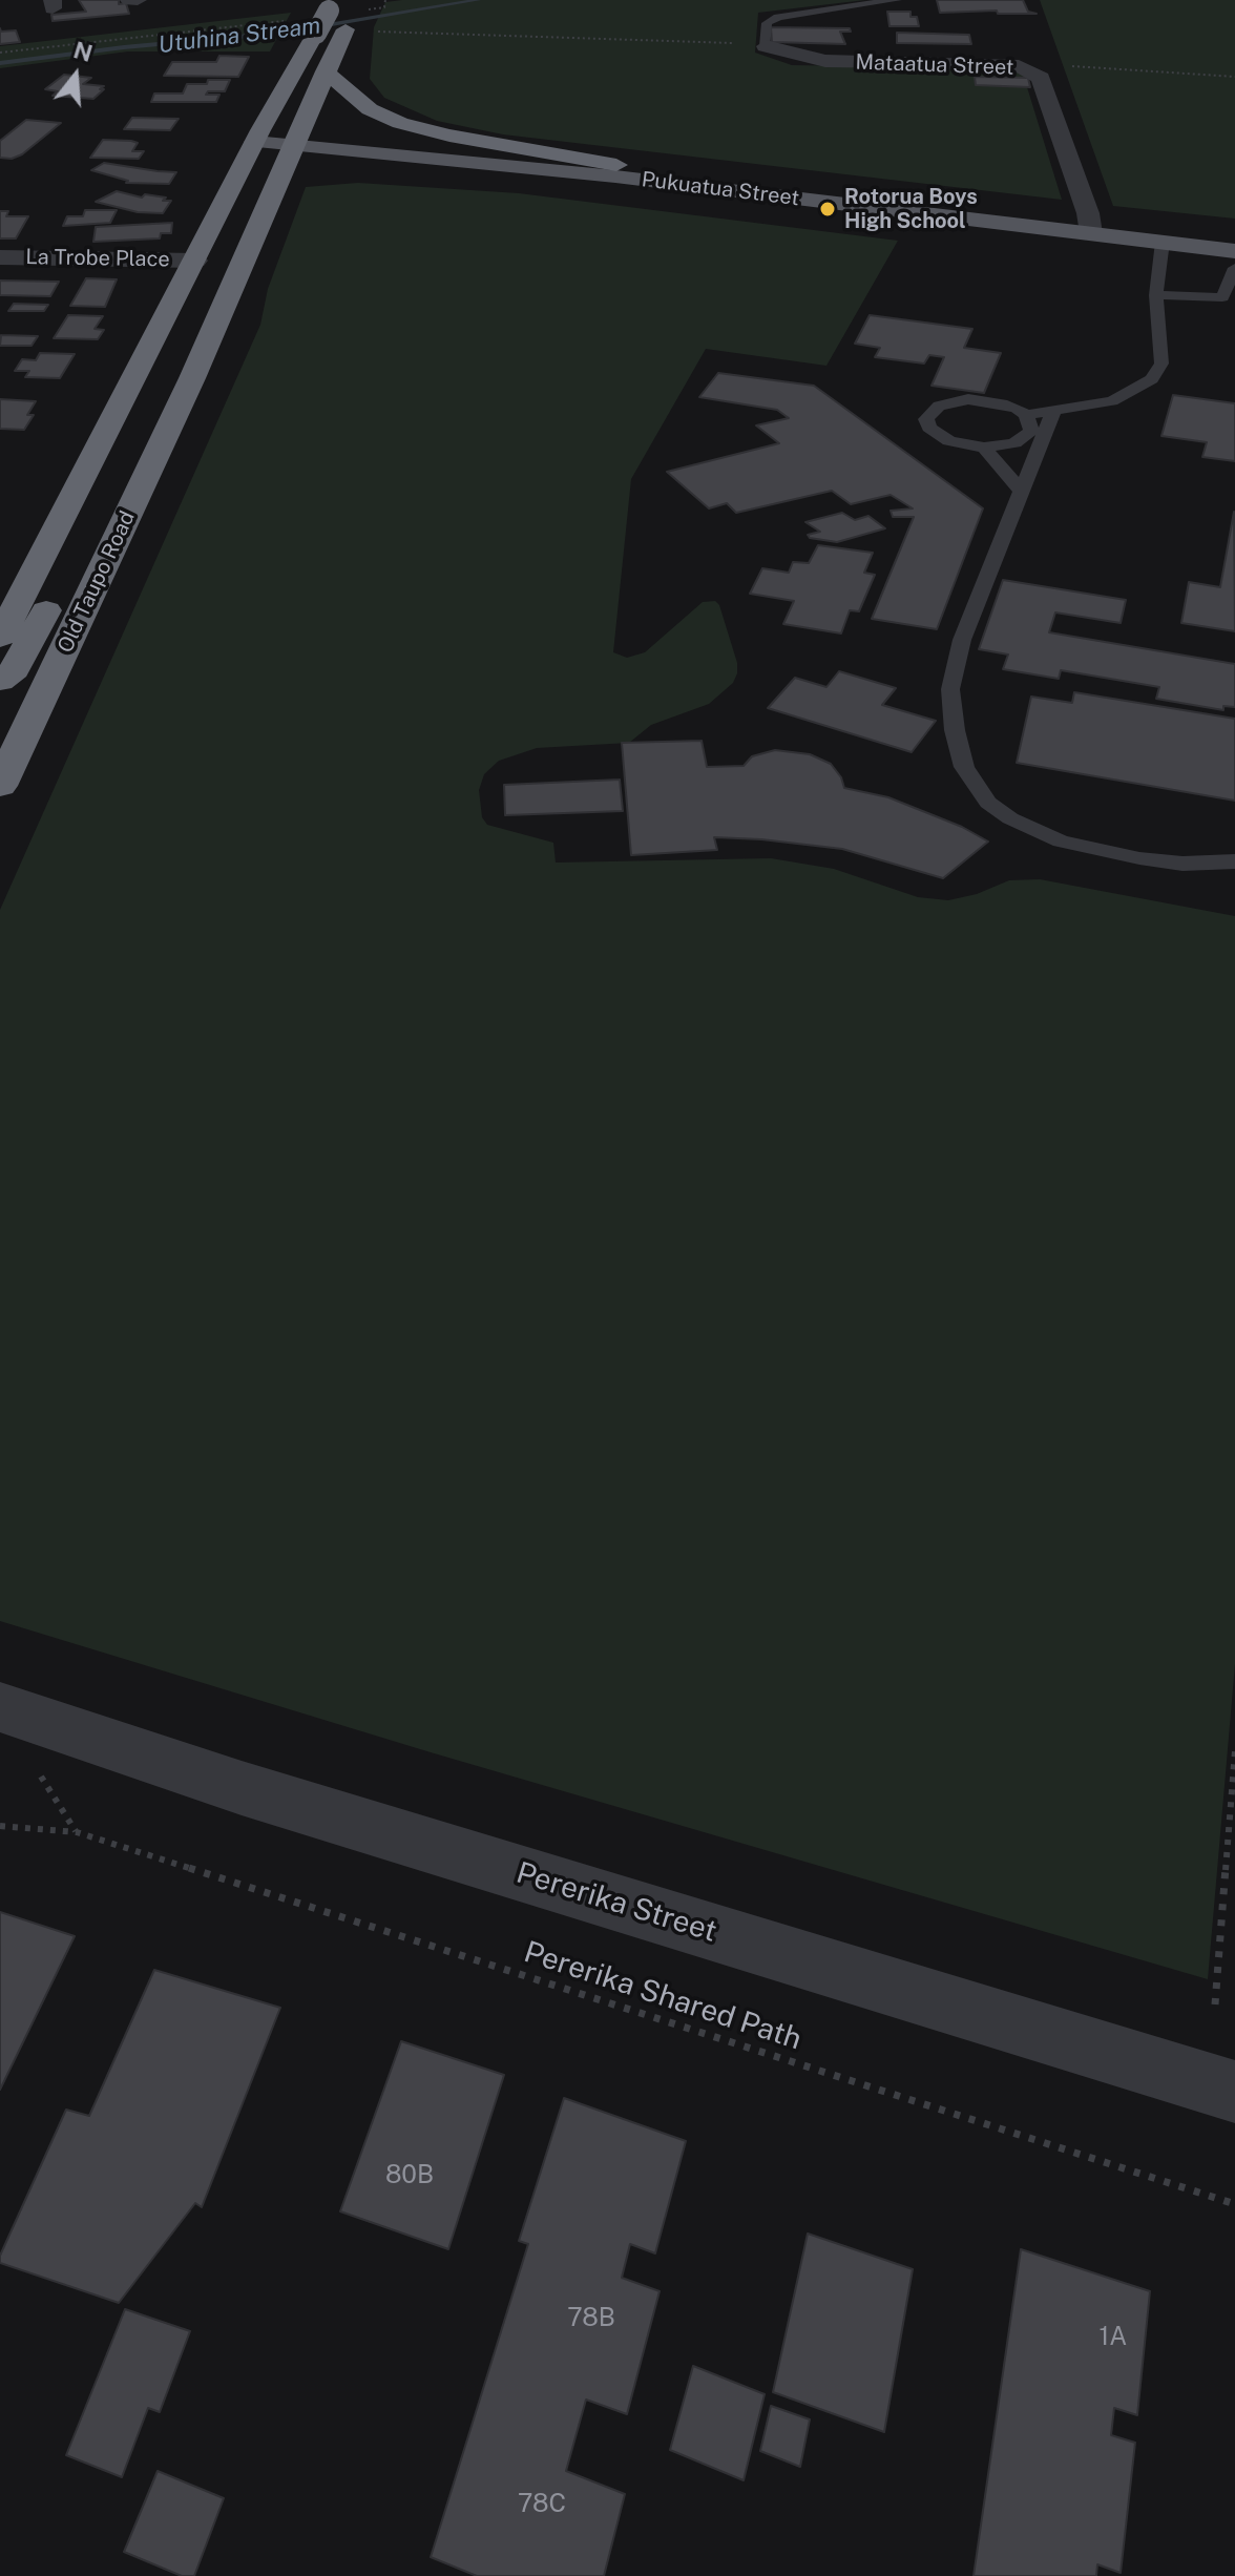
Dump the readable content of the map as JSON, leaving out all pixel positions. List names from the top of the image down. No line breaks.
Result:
{"streets":{"highway":["Old Taupo Road"],"main road":["Pukuatua Street"],"street":["Mataatua Street","La Trobe Place","Pererika Street"],"path":["Pererika Shared Path"]},"crossings":[["Mataatua Street","Pukuatua Street"],["Pukuatua Street","Old Taupo Road"],["La Trobe Place","Old Taupo Road"]],"water":["Utuhina Stream"],"places":["Rotorua Boys High School"],"house_numbers":["80B","78B","1A","78C"],"north":"top"}
